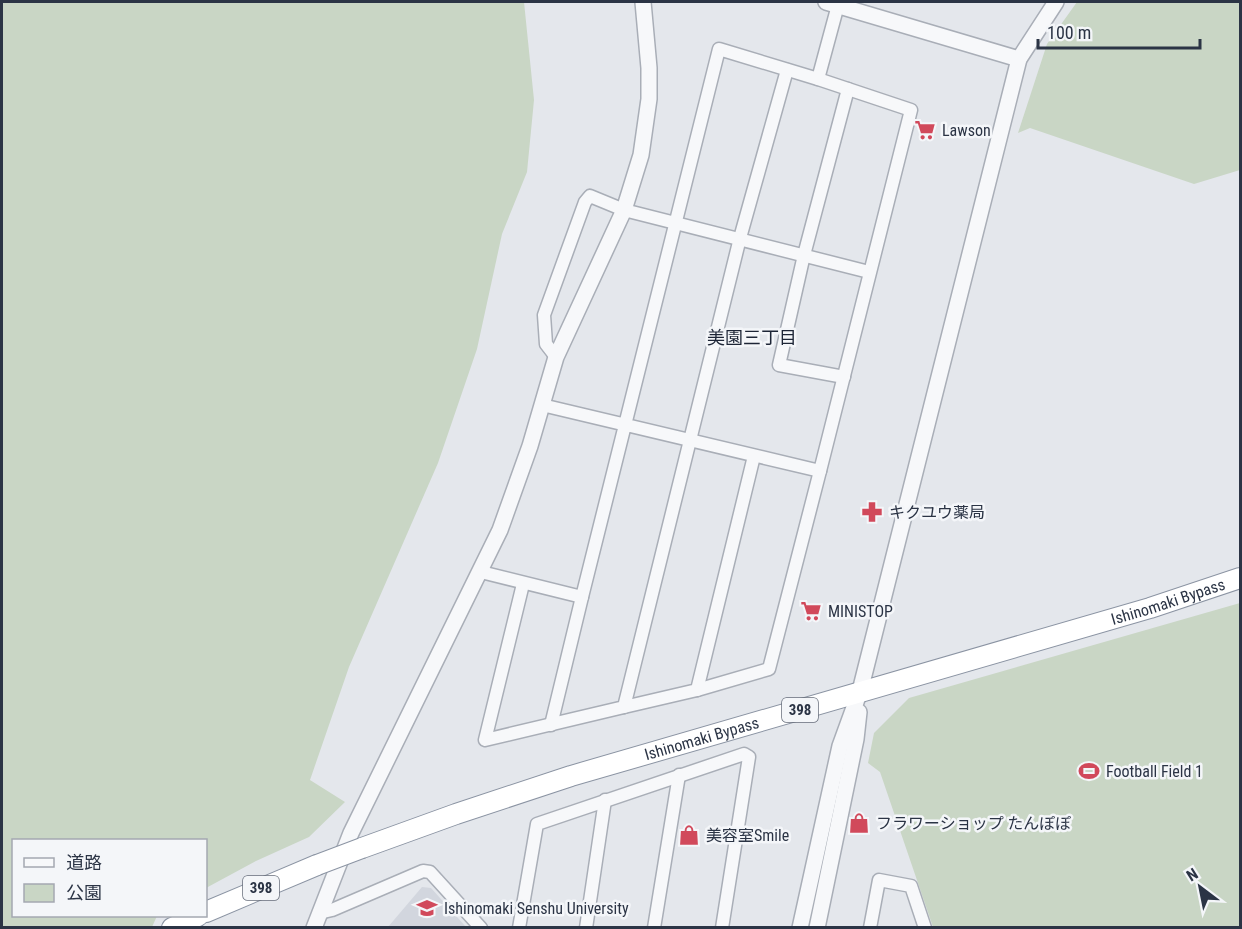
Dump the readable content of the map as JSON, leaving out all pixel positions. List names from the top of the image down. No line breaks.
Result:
{"streets":{"highway":["Ishinomaki Bypass","398"]},"districts":["美園三丁目"],"places":{"supermarket":["Lawson","MINISTOP"],"pharmacy":["キクユウ薬局"],"sports":["Football Field 1"],"shop":["フラワーショップ たんぽぽ","美容室Smile"],"school or university":["Ishinomaki Senshu University"]},"legend":["道路","公園"],"scale_bar":"100 m","north":"top left"}
